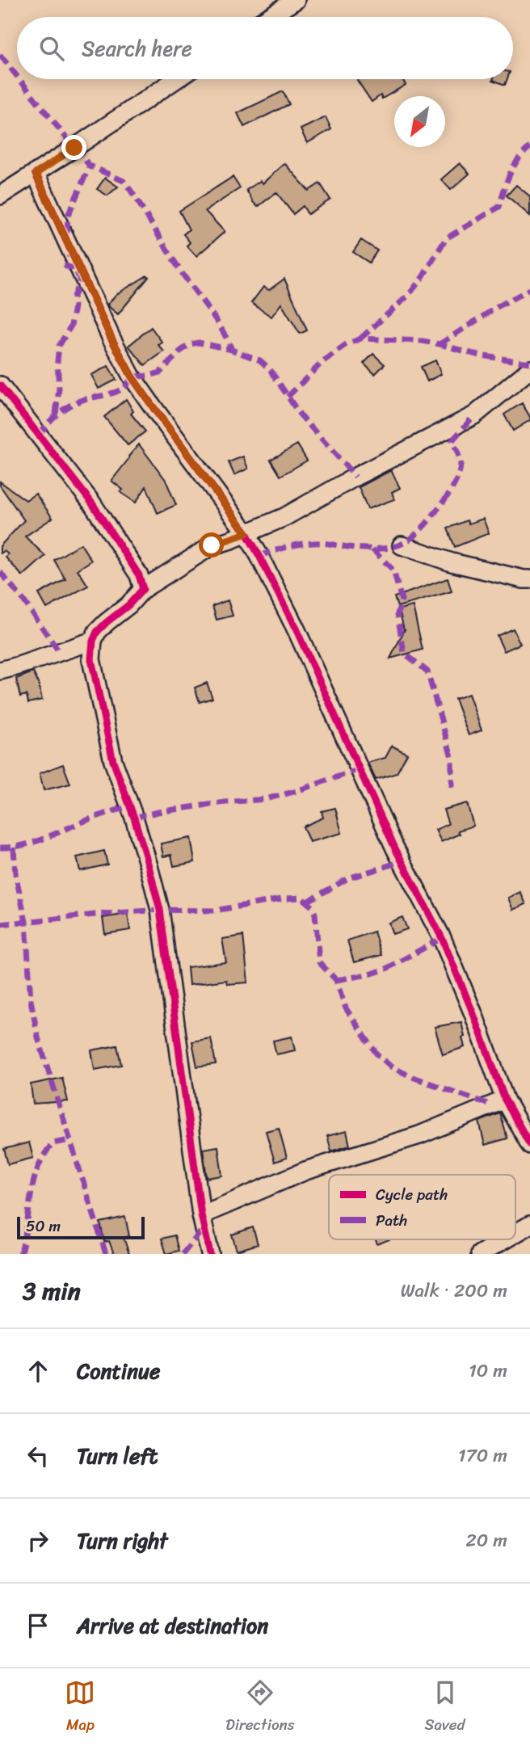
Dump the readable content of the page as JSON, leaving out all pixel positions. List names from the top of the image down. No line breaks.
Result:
{"legend":["Cycle path","Path"],"scale_bar":"50 m","north":"bottom left","page":{"search":"Search here","scale":"50 m","heading":["3 min","Walk · 200 m"],"list":[["Continue","10 m"],["Turn left","170 m"],["Turn right","20 m"],"Arrive at destination"],"nav":["Map","Directions","Saved"]}}
